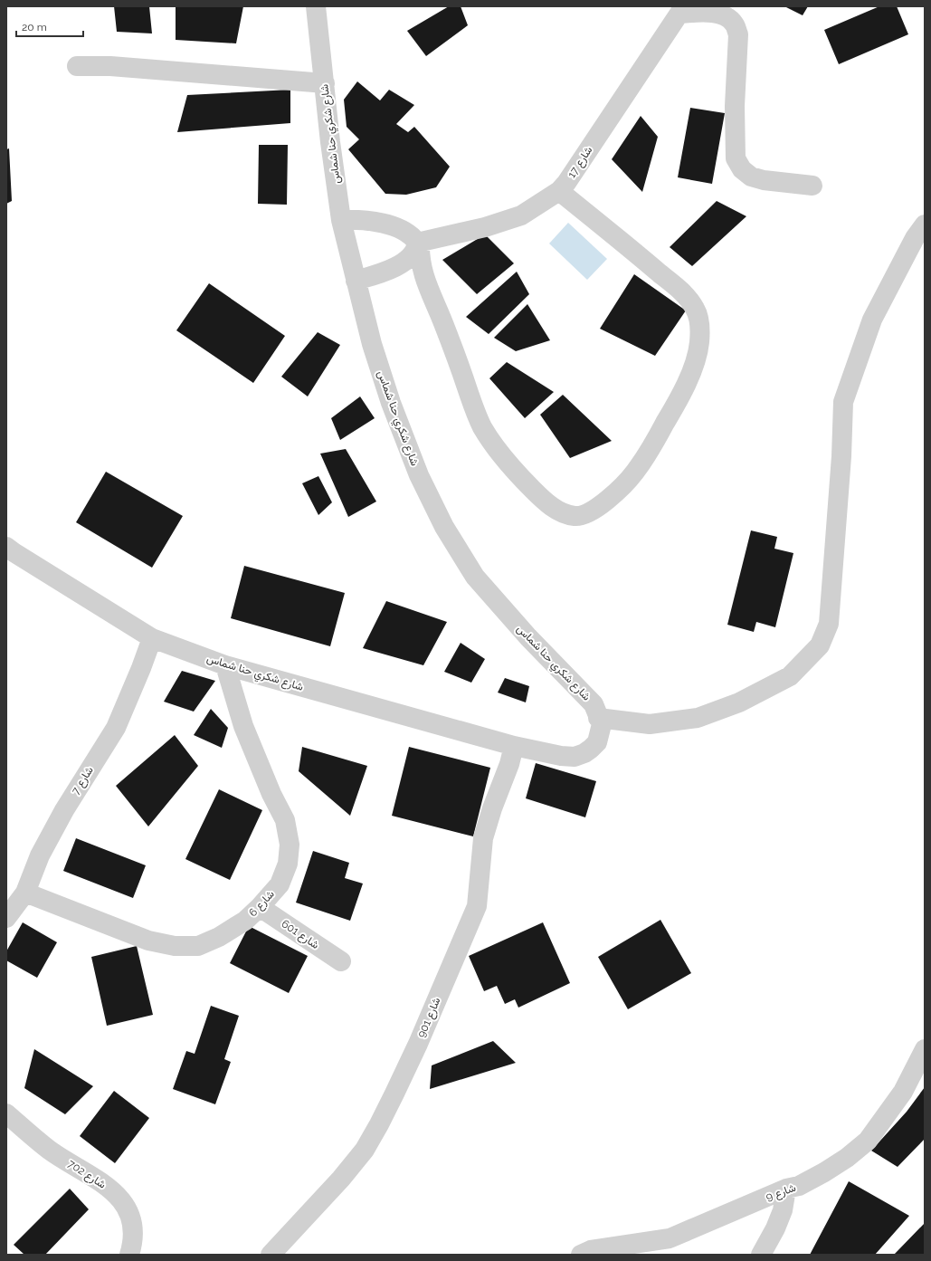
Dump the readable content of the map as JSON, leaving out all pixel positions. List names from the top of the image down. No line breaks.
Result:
{"streets":{"street":["شارع شكري حنا شماس","شارع 17","شارع 7","شارع 6","شارع 601","شارع 901","شارع 702","شارع 9"]},"crossings":[["شارع شكري حنا شماس","شارع 7"],["شارع شكري حنا شماس","شارع 6"],["شارع شكري حنا شماس","شارع 901"],["شارع 7","شارع 6"],["شارع 6","شارع 601"]],"scale_bar":"20 m"}
